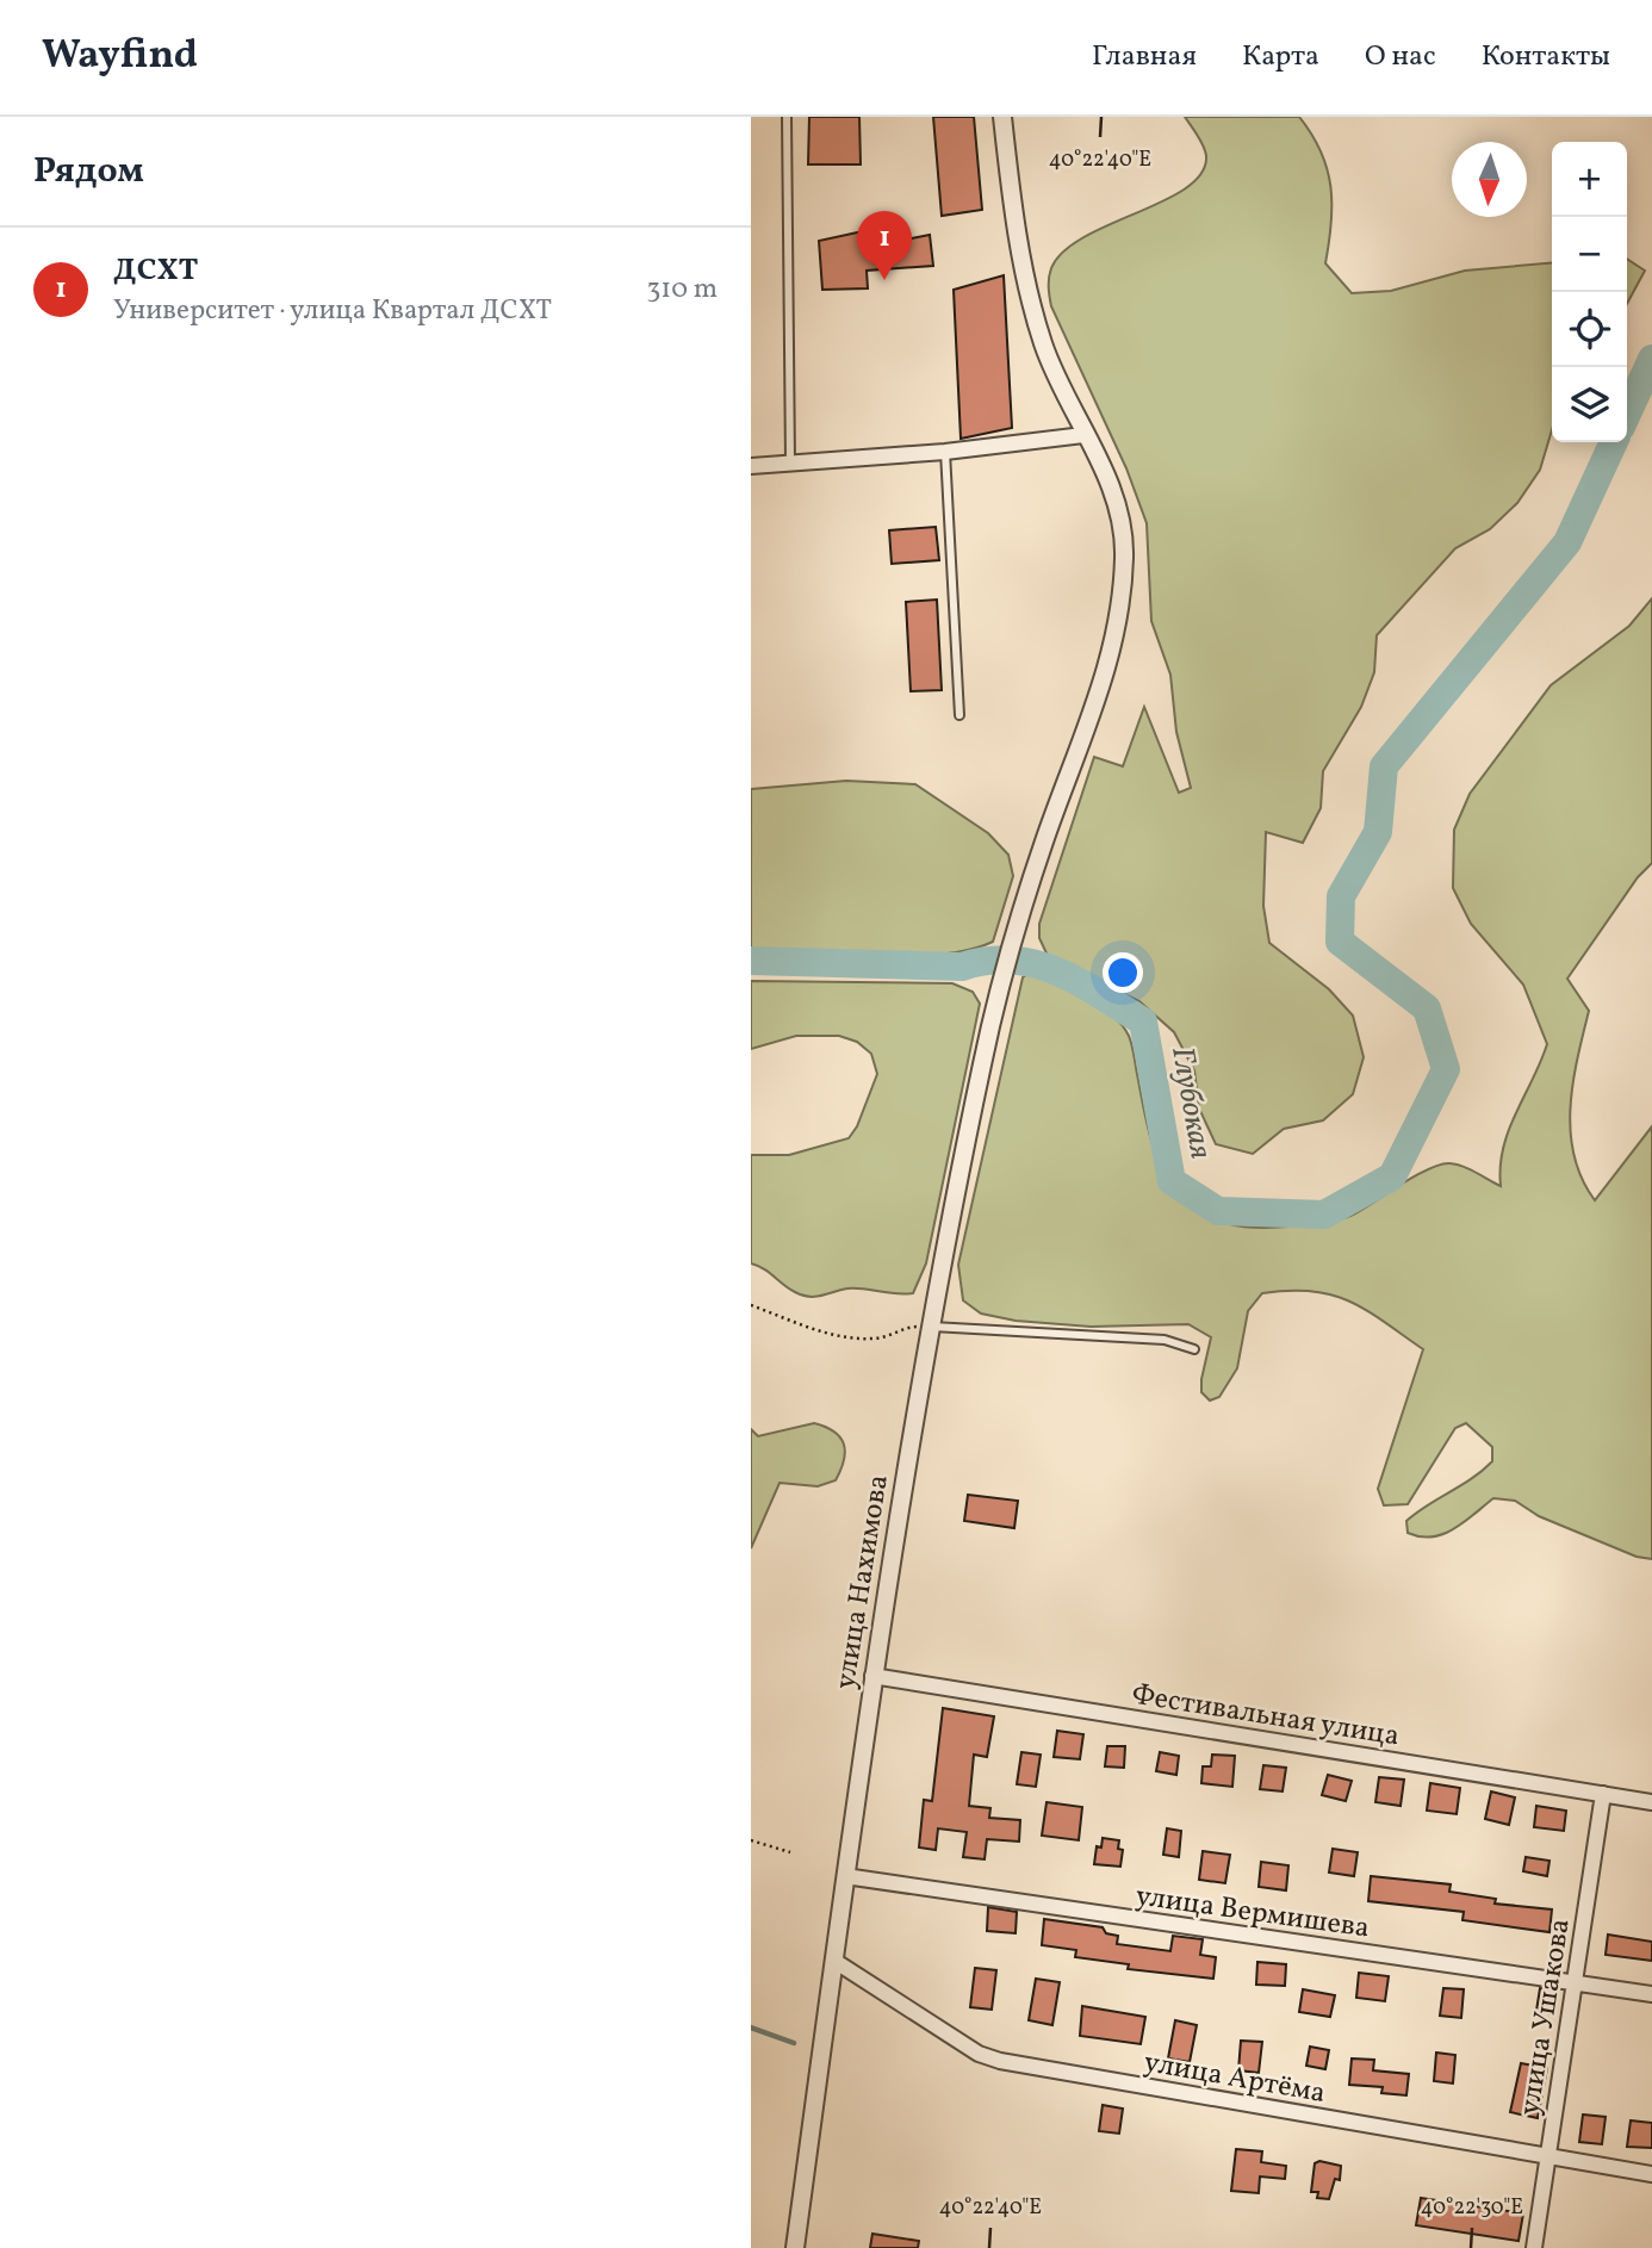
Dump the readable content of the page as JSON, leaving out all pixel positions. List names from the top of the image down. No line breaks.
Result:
{"streets":{"street":["улица Нахимова","Фестивальная улица","улица Вермишева","улица Ушакова","улица Артёма"]},"crossings":[["улица Нахимова","Фестивальная улица"],["улица Нахимова","улица Вермишева"],["улица Нахимова","улица Артёма"],["Фестивальная улица","улица Ушакова"],["улица Вермишева","улица Ушакова"],["улица Ушакова","улица Артёма"]],"water":["Глубокая"],"north":"bottom","page":{"header":"Wayfind","nav":["Главная","Карта","О нас","Контакты"],"heading":"Рядом","map_buttons":["+","−"],"pins":"1","list":[{"mark":"1","name":"ДСХТ","note":"Университет · улица Квартал ДСХТ","value":"310 m"}]},"coordinates":["40°22'40\"E","40°22'30\"E"]}
